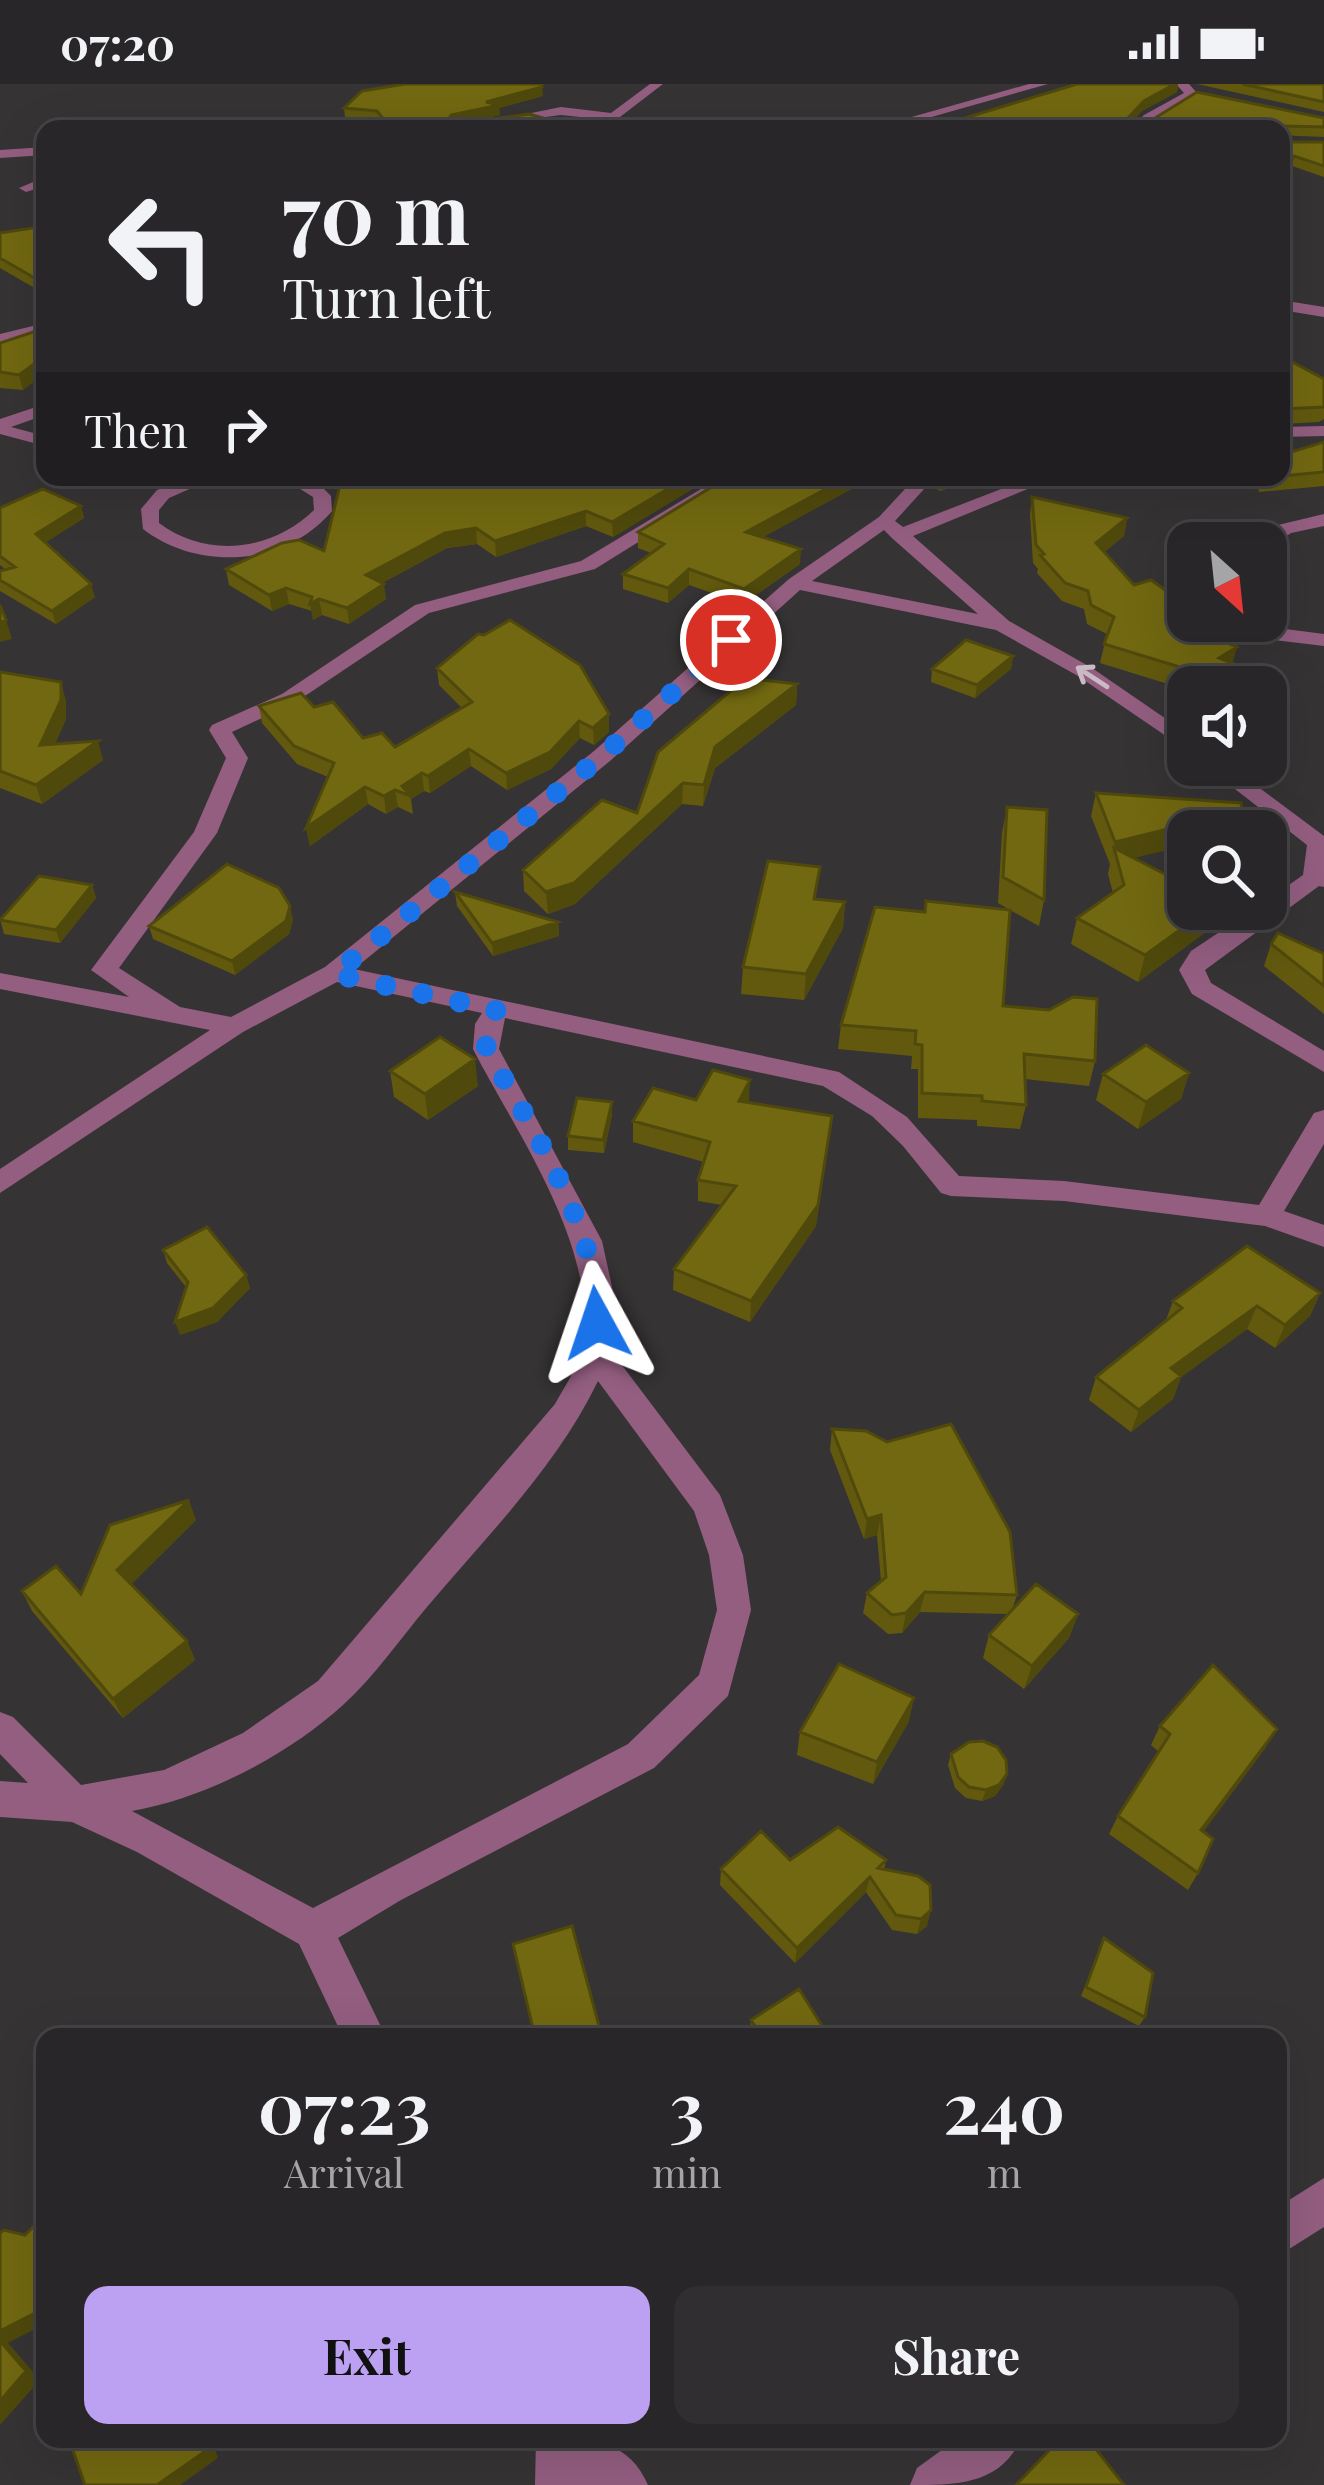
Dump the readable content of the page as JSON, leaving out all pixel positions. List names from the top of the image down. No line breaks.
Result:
{"north":"bottom right","page":{"status":"07:20","turn":["70 m","Turn left"],"then":"Then","eta":["07:23","Arrival","3","min","240","m"],"buttons":["Exit","Share"]}}
